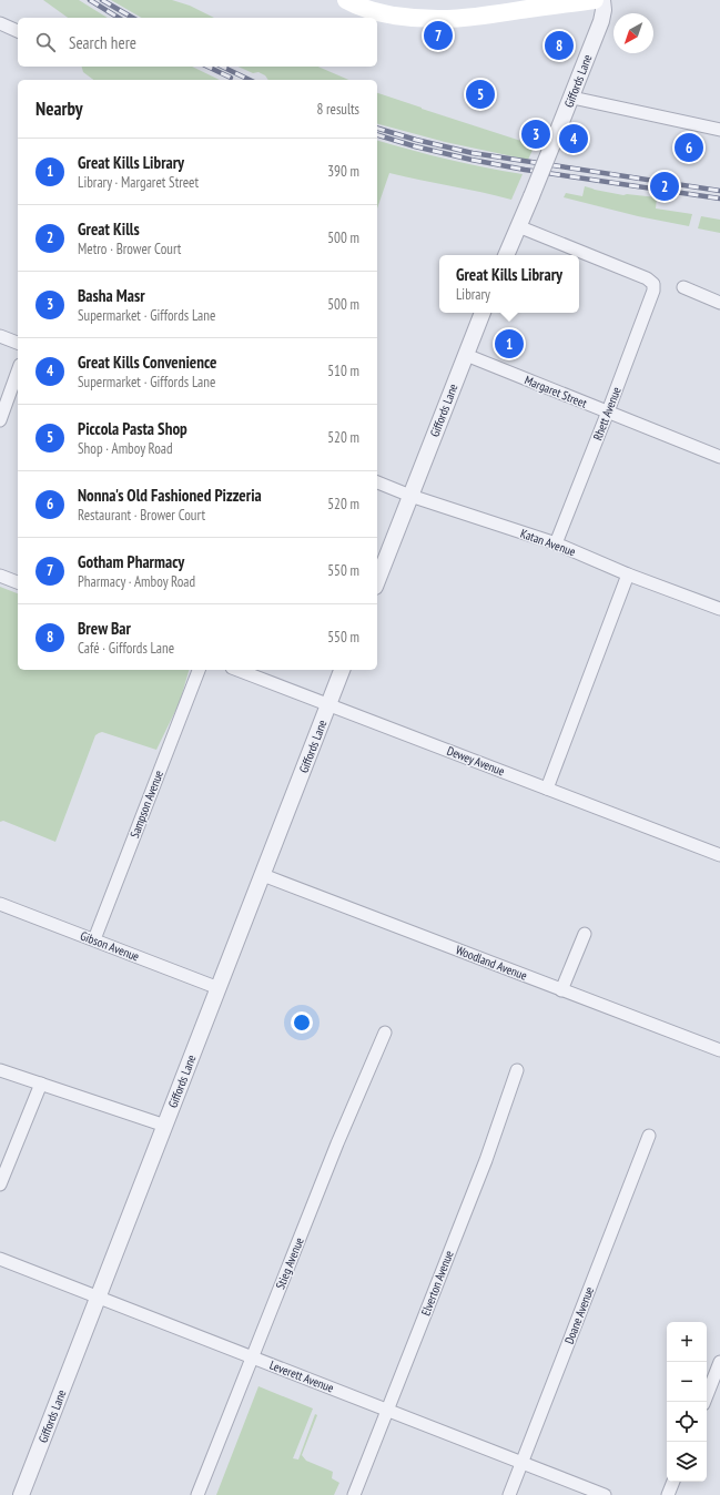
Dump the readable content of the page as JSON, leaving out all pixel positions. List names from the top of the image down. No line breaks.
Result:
{"streets":{"street":["Giffords Lane","Margaret Street","Rhett Avenue","Katan Avenue","Dewey Avenue","Sampson Avenue","Gibson Avenue","Woodland Avenue","Stieg Avenue","Elverton Avenue","Doane Avenue","Leverett Avenue"]},"crossings":[["Giffords Lane","Margaret Street"],["Giffords Lane","Rhett Avenue"],["Giffords Lane","Katan Avenue"],["Giffords Lane","Dewey Avenue"],["Giffords Lane","Gibson Avenue"],["Giffords Lane","Woodland Avenue"],["Giffords Lane","Leverett Avenue"],["Margaret Street","Rhett Avenue"],["Rhett Avenue","Katan Avenue"],["Sampson Avenue","Gibson Avenue"],["Stieg Avenue","Leverett Avenue"],["Elverton Avenue","Leverett Avenue"],["Doane Avenue","Leverett Avenue"]],"north":"bottom left","page":{"search":"Search here","pins":["7","8","5","3","4","6","2","1"],"heading":["Nearby","8 results"],"list":[{"mark":"1","name":"Great Kills Library","note":"Library · Margaret Street","value":"390 m"},{"mark":"2","name":"Great Kills","note":"Metro · Brower Court","value":"500 m"},{"mark":"3","name":"Basha Masr","note":"Supermarket · Giffords Lane","value":"500 m"},{"mark":"4","name":"Great Kills Convenience","note":"Supermarket · Giffords Lane","value":"510 m"},{"mark":"5","name":"Piccola Pasta Shop","note":"Shop · Amboy Road","value":"520 m"},{"mark":"6","name":"Nonna's Old Fashioned Pizzeria","note":"Restaurant · Brower Court","value":"520 m"},{"mark":"7","name":"Gotham Pharmacy","note":"Pharmacy · Amboy Road","value":"550 m"},{"mark":"8","name":"Brew Bar","note":"Café · Giffords Lane","value":"550 m"}],"popup":["Great Kills Library","Library"],"map_buttons":["+","−"]}}
